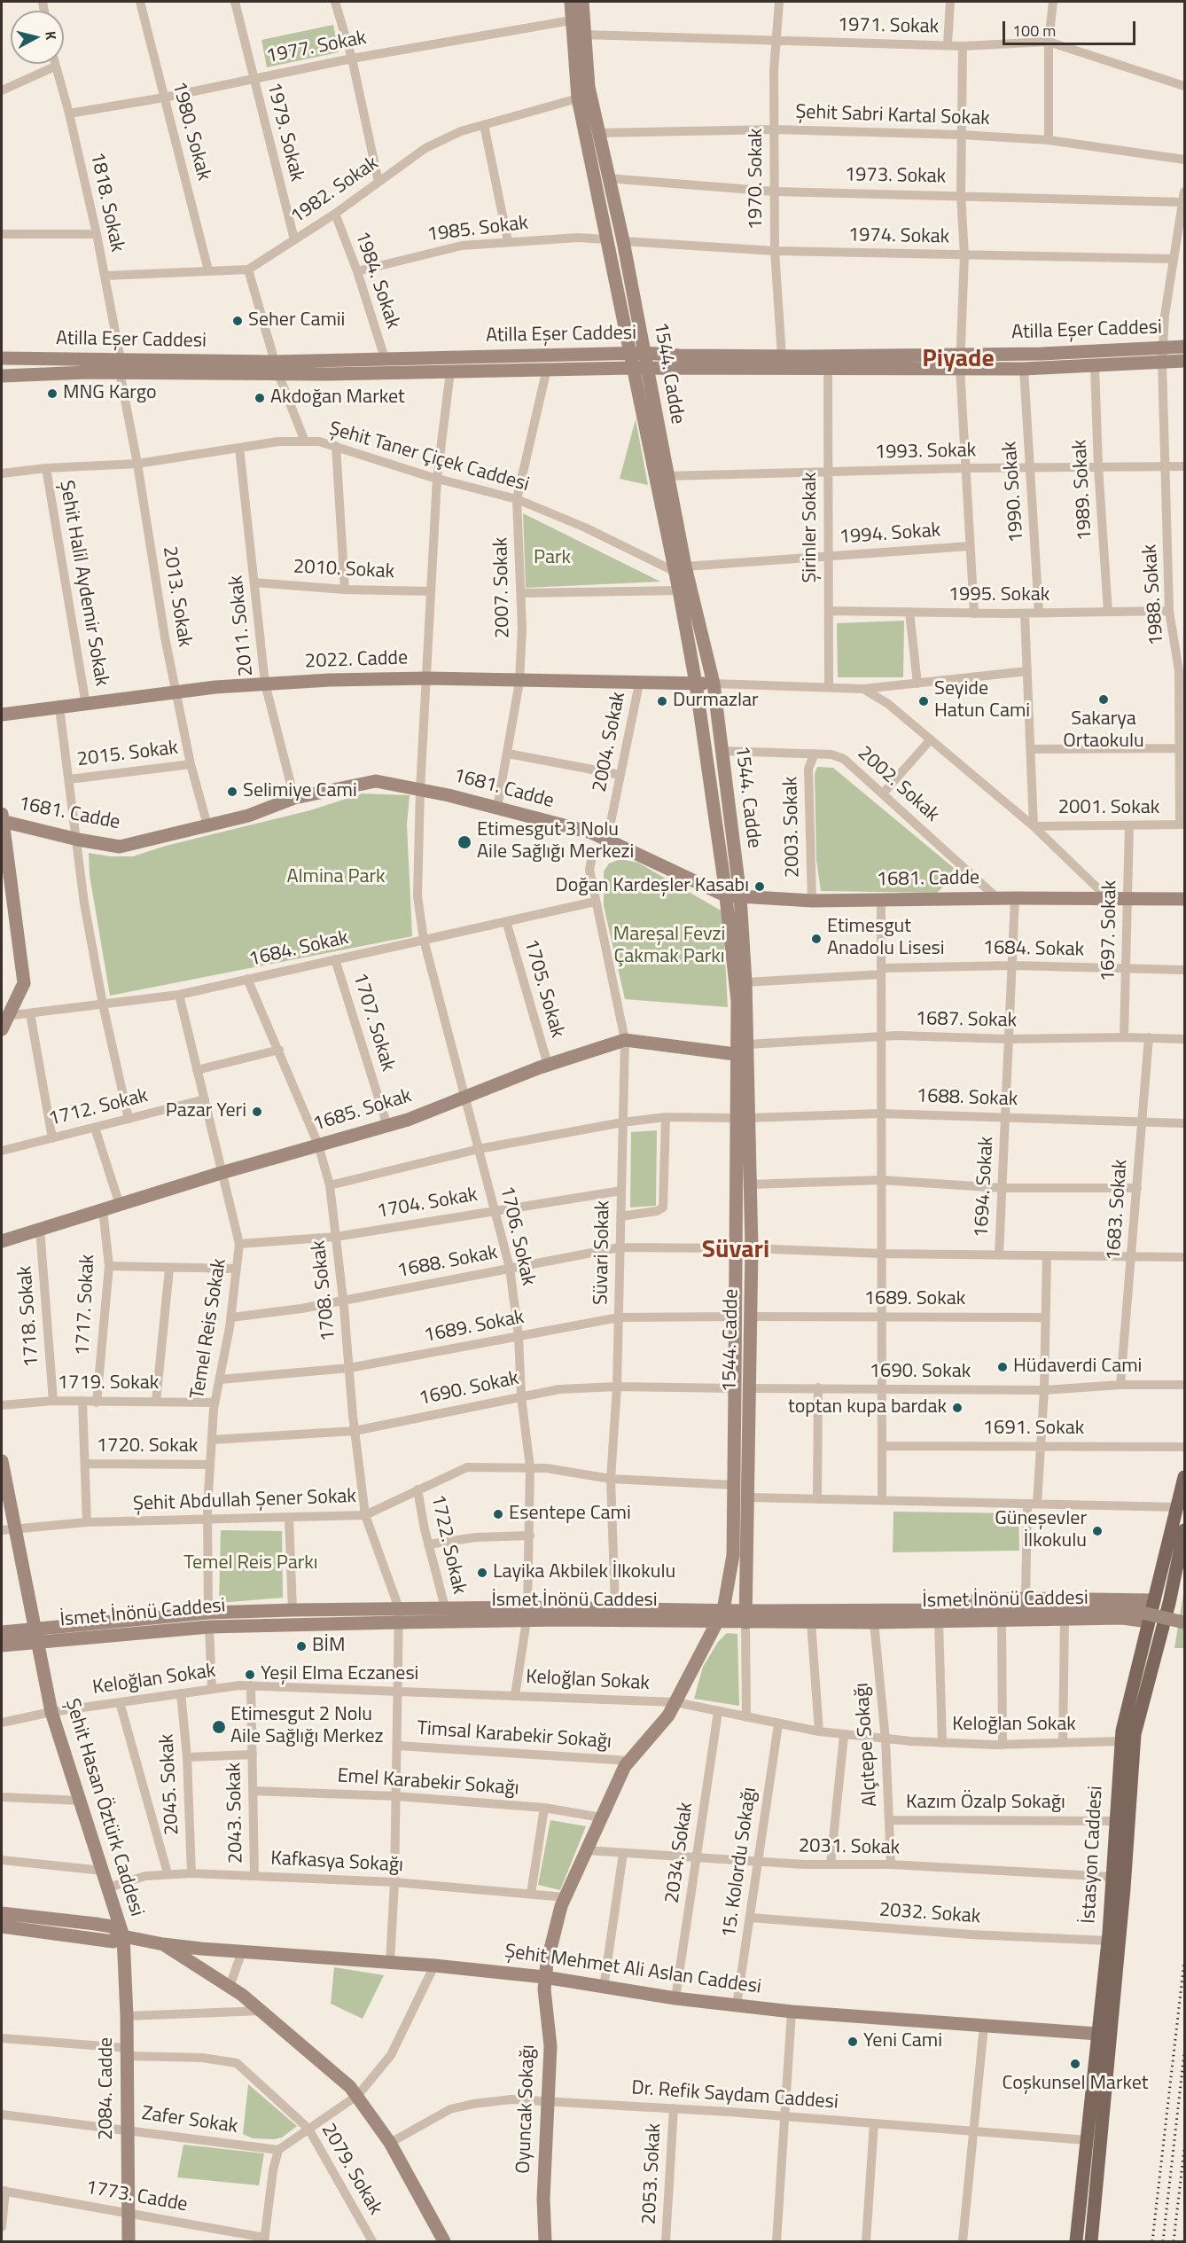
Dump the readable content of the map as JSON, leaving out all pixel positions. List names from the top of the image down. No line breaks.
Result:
{"streets":{"main road":["Atilla Eşer Caddesi","1544. Cadde","2022. Cadde","1681. Cadde","1685. Sokak","İsmet İnönü Caddesi","Şehit Hasan Öztürk Caddesi","İstasyon Caddesi","Şehit Mehmet Ali Aslan Caddesi","2084. Cadde","Oyuncak Sokağı"],"street":["1971. Sokak","1977. Sokak","Şehit Sabri Kartal Sokak","1980. Sokak","1979. Sokak","1973. Sokak","1970. Sokak","1982. Sokak","1818. Sokak","1985. Sokak","1974. Sokak","1984. Sokak","1993. Sokak","Şehit Taner Çiçek Caddesi","1989. Sokak","1990. Sokak","Şirinler Sokak","1994. Sokak","2010. Sokak","Şehit Halil Aydemir Sokak","2007. Sokak","1988. Sokak","1995. Sokak","2013. Sokak","2011. Sokak","2004. Sokak","2015. Sokak","2002. Sokak","2001. Sokak","2003. Sokak","1697. Sokak","1684. Sokak","1705. Sokak","1687. Sokak","1707. Sokak","1688. Sokak","1712. Sokak","1694. Sokak","1704. Sokak","1683. Sokak","1706. Sokak","Süvari Sokak","1708. Sokak","1689. Sokak","1717. Sokak","1718. Sokak","Temel Reis Sokak","1690. Sokak","1719. Sokak","1691. Sokak","1720. Sokak","Şehit Abdullah Şener Sokak","1722. Sokak","Keloğlan Sokak","Timsal Karabekir Sokağı","Alçıtepe Sokağı","Emel Karabekir Sokağı","2045. Sokak","Kazım Özalp Sokağı","2043. Sokak","2031. Sokak","2034. Sokak","Kafkasya Sokağı","15. Kolordu Sokağı","2032. Sokak","Dr. Refik Saydam Caddesi","Zafer Sokak","2079. Sokak","2053. Sokak","1773. Cadde"]},"crossings":[["1971. Sokak","1970. Sokak"],["1971. Sokak","1544. Cadde"],["1977. Sokak","1980. Sokak"],["1977. Sokak","1979. Sokak"],["1977. Sokak","1818. Sokak"],["1977. Sokak","1544. Cadde"],["Şehit Sabri Kartal Sokak","1970. Sokak"],["Şehit Sabri Kartal Sokak","1544. Cadde"],["1979. Sokak","1982. Sokak"],["1973. Sokak","1970. Sokak"],["1973. Sokak","1544. Cadde"],["1973. Sokak","1988. Sokak"],["1970. Sokak","1974. Sokak"],["1970. Sokak","Atilla Eşer Caddesi"],["1982. Sokak","1984. Sokak"],["1982. Sokak","1544. Cadde"],["1818. Sokak","Atilla Eşer Caddesi"],["1818. Sokak","2013. Sokak"],["1985. Sokak","1984. Sokak"],["1985. Sokak","1544. Cadde"],["1974. Sokak","1544. Cadde"],["1974. Sokak","1988. Sokak"],["1984. Sokak","Atilla Eşer Caddesi"],["Atilla Eşer Caddesi","1544. Cadde"],["Atilla Eşer Caddesi","1989. Sokak"],["Atilla Eşer Caddesi","1990. Sokak"],["Atilla Eşer Caddesi","Şirinler Sokak"],["Atilla Eşer Caddesi","2007. Sokak"],["Atilla Eşer Caddesi","1988. Sokak"],["Atilla Eşer Caddesi","2013. Sokak"],["Atilla Eşer Caddesi","1706. Sokak"],["1544. Cadde","1993. Sokak"],["1544. Cadde","Şehit Taner Çiçek Caddesi"],["1544. Cadde","1994. Sokak"],["1544. Cadde","2022. Cadde"],["1544. Cadde","2002. Sokak"],["1544. Cadde","1681. Cadde"],["1544. Cadde","1684. Sokak"],["1544. Cadde","1687. Sokak"],["1544. Cadde","1688. Sokak"],["1544. Cadde","1685. Sokak"],["1544. Cadde","1689. Sokak"],["1544. Cadde","1690. Sokak"],["1544. Cadde","Şehit Abdullah Şener Sokak"],["1544. Cadde","İsmet İnönü Caddesi"],["1544. Cadde","Keloğlan Sokak"],["1544. Cadde","Timsal Karabekir Sokağı"],["1544. Cadde","Emel Karabekir Sokağı"],["1544. Cadde","2031. Sokak"],["1544. Cadde","Kafkasya Sokağı"],["1544. Cadde","Şehit Mehmet Ali Aslan Caddesi"],["1544. Cadde","Oyuncak Sokağı"],["1993. Sokak","1989. Sokak"],["1993. Sokak","1990. Sokak"],["1993. Sokak","Şirinler Sokak"],["1993. Sokak","1988. Sokak"],["Şehit Taner Çiçek Caddesi","1994. Sokak"],["Şehit Taner Çiçek Caddesi","Şehit Halil Aydemir Sokak"],["Şehit Taner Çiçek Caddesi","2007. Sokak"],["Şehit Taner Çiçek Caddesi","2013. Sokak"],["Şehit Taner Çiçek Caddesi","2011. Sokak"],["Şehit Taner Çiçek Caddesi","1706. Sokak"],["1989. Sokak","1995. Sokak"],["1990. Sokak","1995. Sokak"],["Şirinler Sokak","1994. Sokak"],["Şirinler Sokak","1995. Sokak"],["2010. Sokak","2011. Sokak"],["2010. Sokak","1706. Sokak"],["Şehit Halil Aydemir Sokak","2022. Cadde"],["2007. Sokak","2022. Cadde"],["2007. Sokak","1681. Cadde"],["1988. Sokak","1995. Sokak"],["1988. Sokak","2001. Sokak"],["2013. Sokak","2022. Cadde"],["2013. Sokak","2015. Sokak"],["2013. Sokak","1681. Cadde"],["2011. Sokak","2022. Cadde"],["2011. Sokak","1681. Cadde"],["2022. Cadde","2004. Sokak"],["2022. Cadde","1706. Sokak"],["2004. Sokak","1681. Cadde"],["2002. Sokak","1681. Cadde"],["2002. Sokak","2003. Sokak"],["1681. Cadde","2003. Sokak"],["1681. Cadde","1697. Sokak"],["1681. Cadde","1694. Sokak"],["1681. Cadde","1706. Sokak"],["1681. Cadde","Süvari Sokak"],["2001. Sokak","1697. Sokak"],["1697. Sokak","1684. Sokak"],["1697. Sokak","1687. Sokak"],["1684. Sokak","1705. Sokak"],["1684. Sokak","1707. Sokak"],["1684. Sokak","1694. Sokak"],["1684. Sokak","1706. Sokak"],["1684. Sokak","Süvari Sokak"],["1684. Sokak","1708. Sokak"],["1684. Sokak","Temel Reis Sokak"],["1705. Sokak","1685. Sokak"],["1687. Sokak","1694. Sokak"],["1687. Sokak","1683. Sokak"],["1707. Sokak","1685. Sokak"],["1688. Sokak","1694. Sokak"],["1688. Sokak","1683. Sokak"],["1688. Sokak","1706. Sokak"],["1688. Sokak","Süvari Sokak"],["1688. Sokak","1708. Sokak"],["1688. Sokak","Temel Reis Sokak"],["1712. Sokak","Temel Reis Sokak"],["1685. Sokak","1706. Sokak"],["1685. Sokak","Süvari Sokak"],["1685. Sokak","1708. Sokak"],["1685. Sokak","1717. Sokak"],["1685. Sokak","1718. Sokak"],["1685. Sokak","Temel Reis Sokak"],["1704. Sokak","1706. Sokak"],["1704. Sokak","Süvari Sokak"],["1704. Sokak","1708. Sokak"],["1704. Sokak","Temel Reis Sokak"],["1683. Sokak","1690. Sokak"],["1706. Sokak","1689. Sokak"],["1706. Sokak","1690. Sokak"],["1706. Sokak","Şehit Abdullah Şener Sokak"],["1706. Sokak","İsmet İnönü Caddesi"],["1706. Sokak","Keloğlan Sokak"],["Süvari Sokak","1689. Sokak"],["Süvari Sokak","1690. Sokak"],["Süvari Sokak","Şehit Abdullah Şener Sokak"],["Süvari Sokak","İsmet İnönü Caddesi"],["1708. Sokak","1689. Sokak"],["1708. Sokak","1690. Sokak"],["1708. Sokak","Şehit Abdullah Şener Sokak"],["1708. Sokak","İsmet İnönü Caddesi"],["1708. Sokak","Keloğlan Sokak"],["1708. Sokak","Timsal Karabekir Sokağı"],["1708. Sokak","Emel Karabekir Sokağı"],["1708. Sokak","Kafkasya Sokağı"],["1708. Sokak","Şehit Mehmet Ali Aslan Caddesi"],["1689. Sokak","Temel Reis Sokak"],["1717. Sokak","1719. Sokak"],["1718. Sokak","1719. Sokak"],["Temel Reis Sokak","1690. Sokak"],["Temel Reis Sokak","1719. Sokak"],["Temel Reis Sokak","1720. Sokak"],["Temel Reis Sokak","Şehit Abdullah Şener Sokak"],["Temel Reis Sokak","İsmet İnönü Caddesi"],["Şehit Abdullah Şener Sokak","1722. Sokak"],["Şehit Abdullah Şener Sokak","Şehit Hasan Öztürk Caddesi"],["1722. Sokak","İsmet İnönü Caddesi"],["İsmet İnönü Caddesi","Alçıtepe Sokağı"],["İsmet İnönü Caddesi","Şehit Hasan Öztürk Caddesi"],["İsmet İnönü Caddesi","İstasyon Caddesi"],["Keloğlan Sokak","Alçıtepe Sokağı"],["Keloğlan Sokak","2045. Sokak"],["Keloğlan Sokak","Şehit Hasan Öztürk Caddesi"],["Keloğlan Sokak","2043. Sokak"],["Keloğlan Sokak","2034. Sokak"],["Keloğlan Sokak","İstasyon Caddesi"],["Keloğlan Sokak","15. Kolordu Sokağı"],["Alçıtepe Sokağı","Kazım Özalp Sokağı"],["Alçıtepe Sokağı","2031. Sokak"],["Emel Karabekir Sokağı","2043. Sokak"],["2045. Sokak","Kafkasya Sokağı"],["Kazım Özalp Sokağı","İstasyon Caddesi"],["Şehit Hasan Öztürk Caddesi","Kafkasya Sokağı"],["Şehit Hasan Öztürk Caddesi","Şehit Mehmet Ali Aslan Caddesi"],["Şehit Hasan Öztürk Caddesi","2084. Cadde"],["Şehit Hasan Öztürk Caddesi","Dr. Refik Saydam Caddesi"],["2043. Sokak","Kafkasya Sokağı"],["2031. Sokak","2034. Sokak"],["2031. Sokak","İstasyon Caddesi"],["2031. Sokak","15. Kolordu Sokağı"],["2034. Sokak","Şehit Mehmet Ali Aslan Caddesi"],["İstasyon Caddesi","2032. Sokak"],["İstasyon Caddesi","Şehit Mehmet Ali Aslan Caddesi"],["İstasyon Caddesi","Dr. Refik Saydam Caddesi"],["15. Kolordu Sokağı","2032. Sokak"],["15. Kolordu Sokağı","Şehit Mehmet Ali Aslan Caddesi"],["Şehit Mehmet Ali Aslan Caddesi","Oyuncak Sokağı"],["2084. Cadde","Zafer Sokak"],["2084. Cadde","2079. Sokak"],["2084. Cadde","1773. Cadde"],["Dr. Refik Saydam Caddesi","Oyuncak Sokağı"],["Dr. Refik Saydam Caddesi","2053. Sokak"]],"districts":["Piyade","Süvari"],"parks":["Park","Almina Park","Mareşal Fevzi Çakmak Parkı","Temel Reis Parkı"],"places":["Seher Camii","MNG Kargo","Akdoğan Market","Sakarya Ortaokulu","Durmazlar","Seyide Hatun Cami","Selimiye Cami","Etimesgut 3 Nolu Aile Sağlığı Merkezi","Doğan Kardeşler Kasabı","Etimesgut Anadolu Lisesi","Pazar Yeri","Hüdaverdi Cami","toptan kupa bardak","Esentepe Cami","Güneşevler İlkokulu","Layika Akbilek İlkokulu","BİM","Yeşil Elma Eczanesi","Etimesgut 2 Nolu Aile Sağlığı Merkez","Yeni Cami","Coşkunsel Market"],"scale_bar":"100 m","north":"right"}
